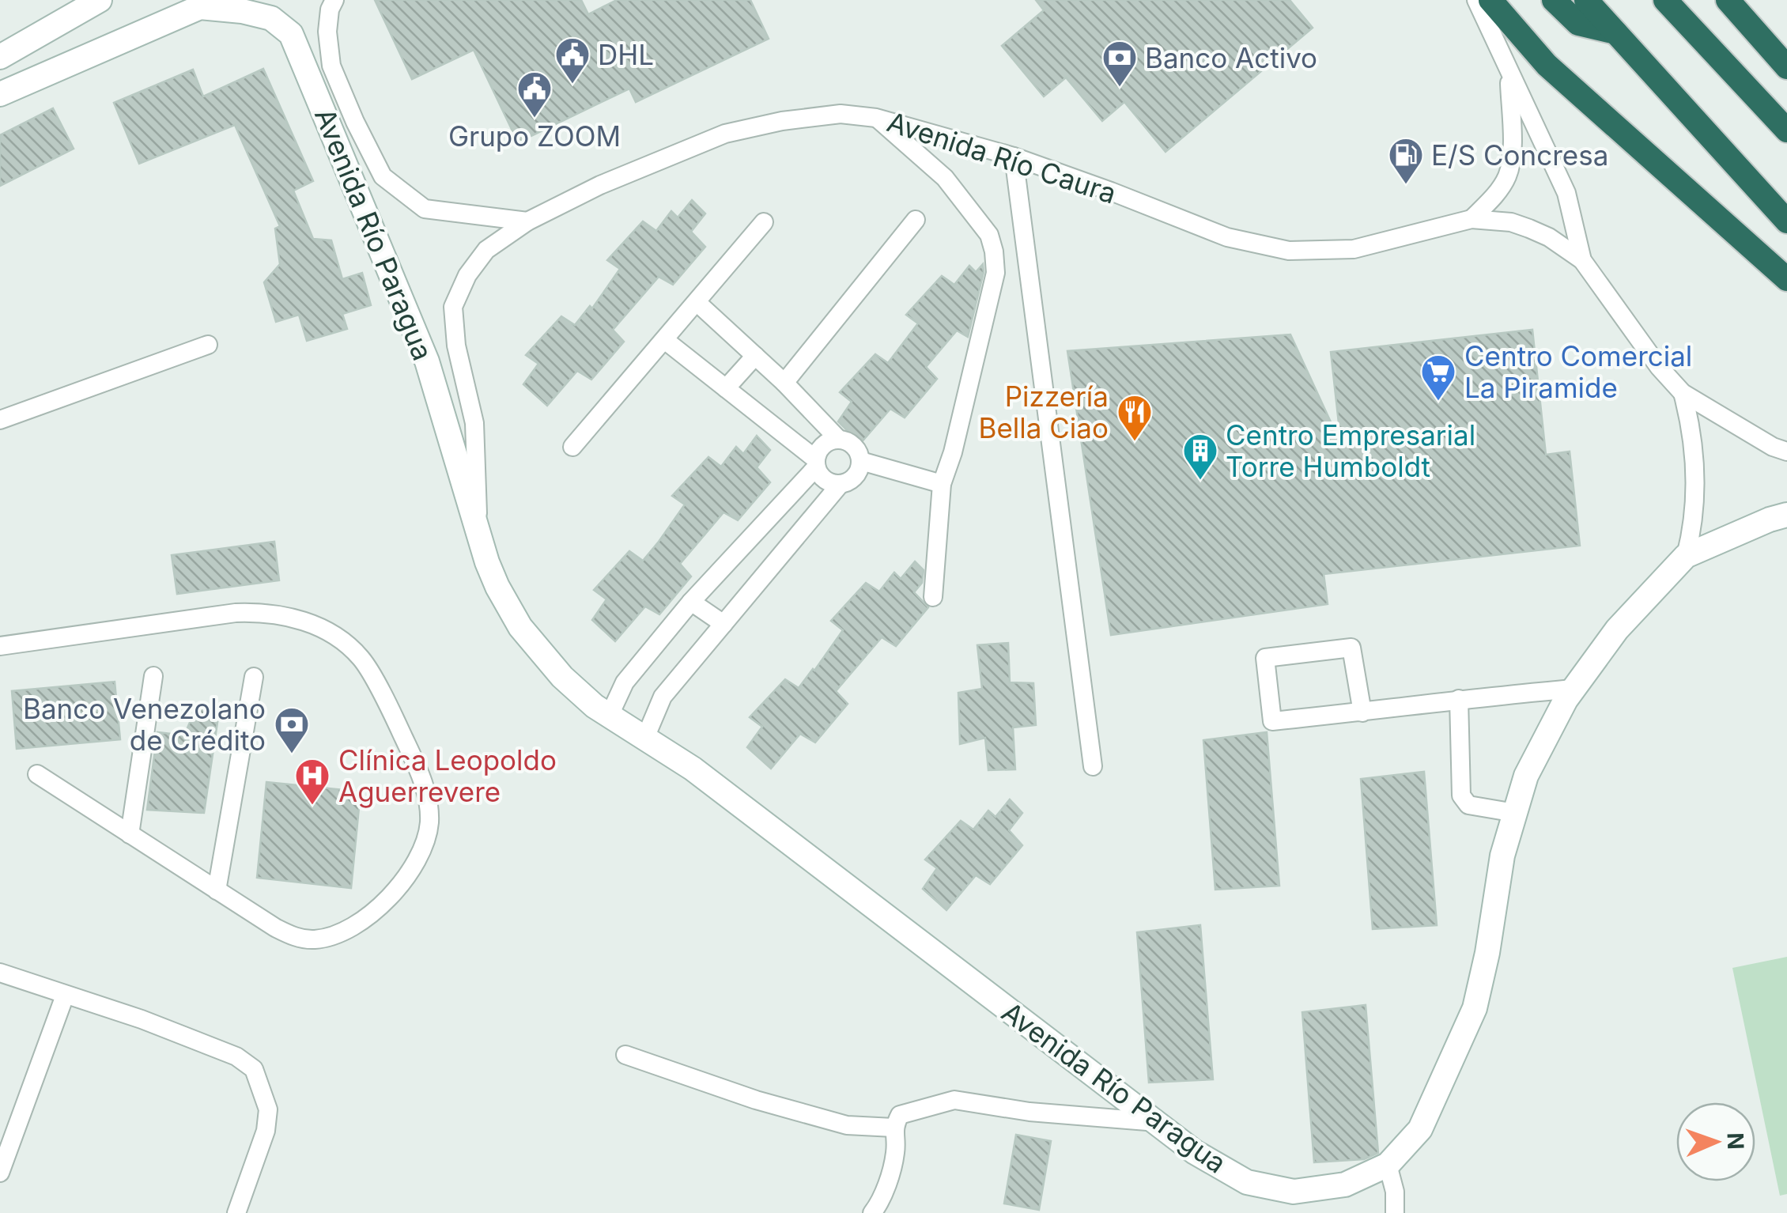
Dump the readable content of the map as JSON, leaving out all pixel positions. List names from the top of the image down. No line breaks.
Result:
{"streets":{"main road":["Avenida Río Paragua"],"street":["Avenida Río Caura"]},"crossings":[["Avenida Río Caura","Avenida Río Paragua"]],"places":{"public building":["DHL","Grupo ZOOM"],"bank":["Banco Activo","Banco Venezolano de Crédito"],"fuel station":["E/S Concresa"],"supermarket":["Centro Comercial La Piramide"],"restaurant":["Pizzería Bella Ciao"],"building":["Centro Empresarial Torre Humboldt"],"hospital":["Clínica Leopoldo Aguerrevere"]},"north":"right"}
